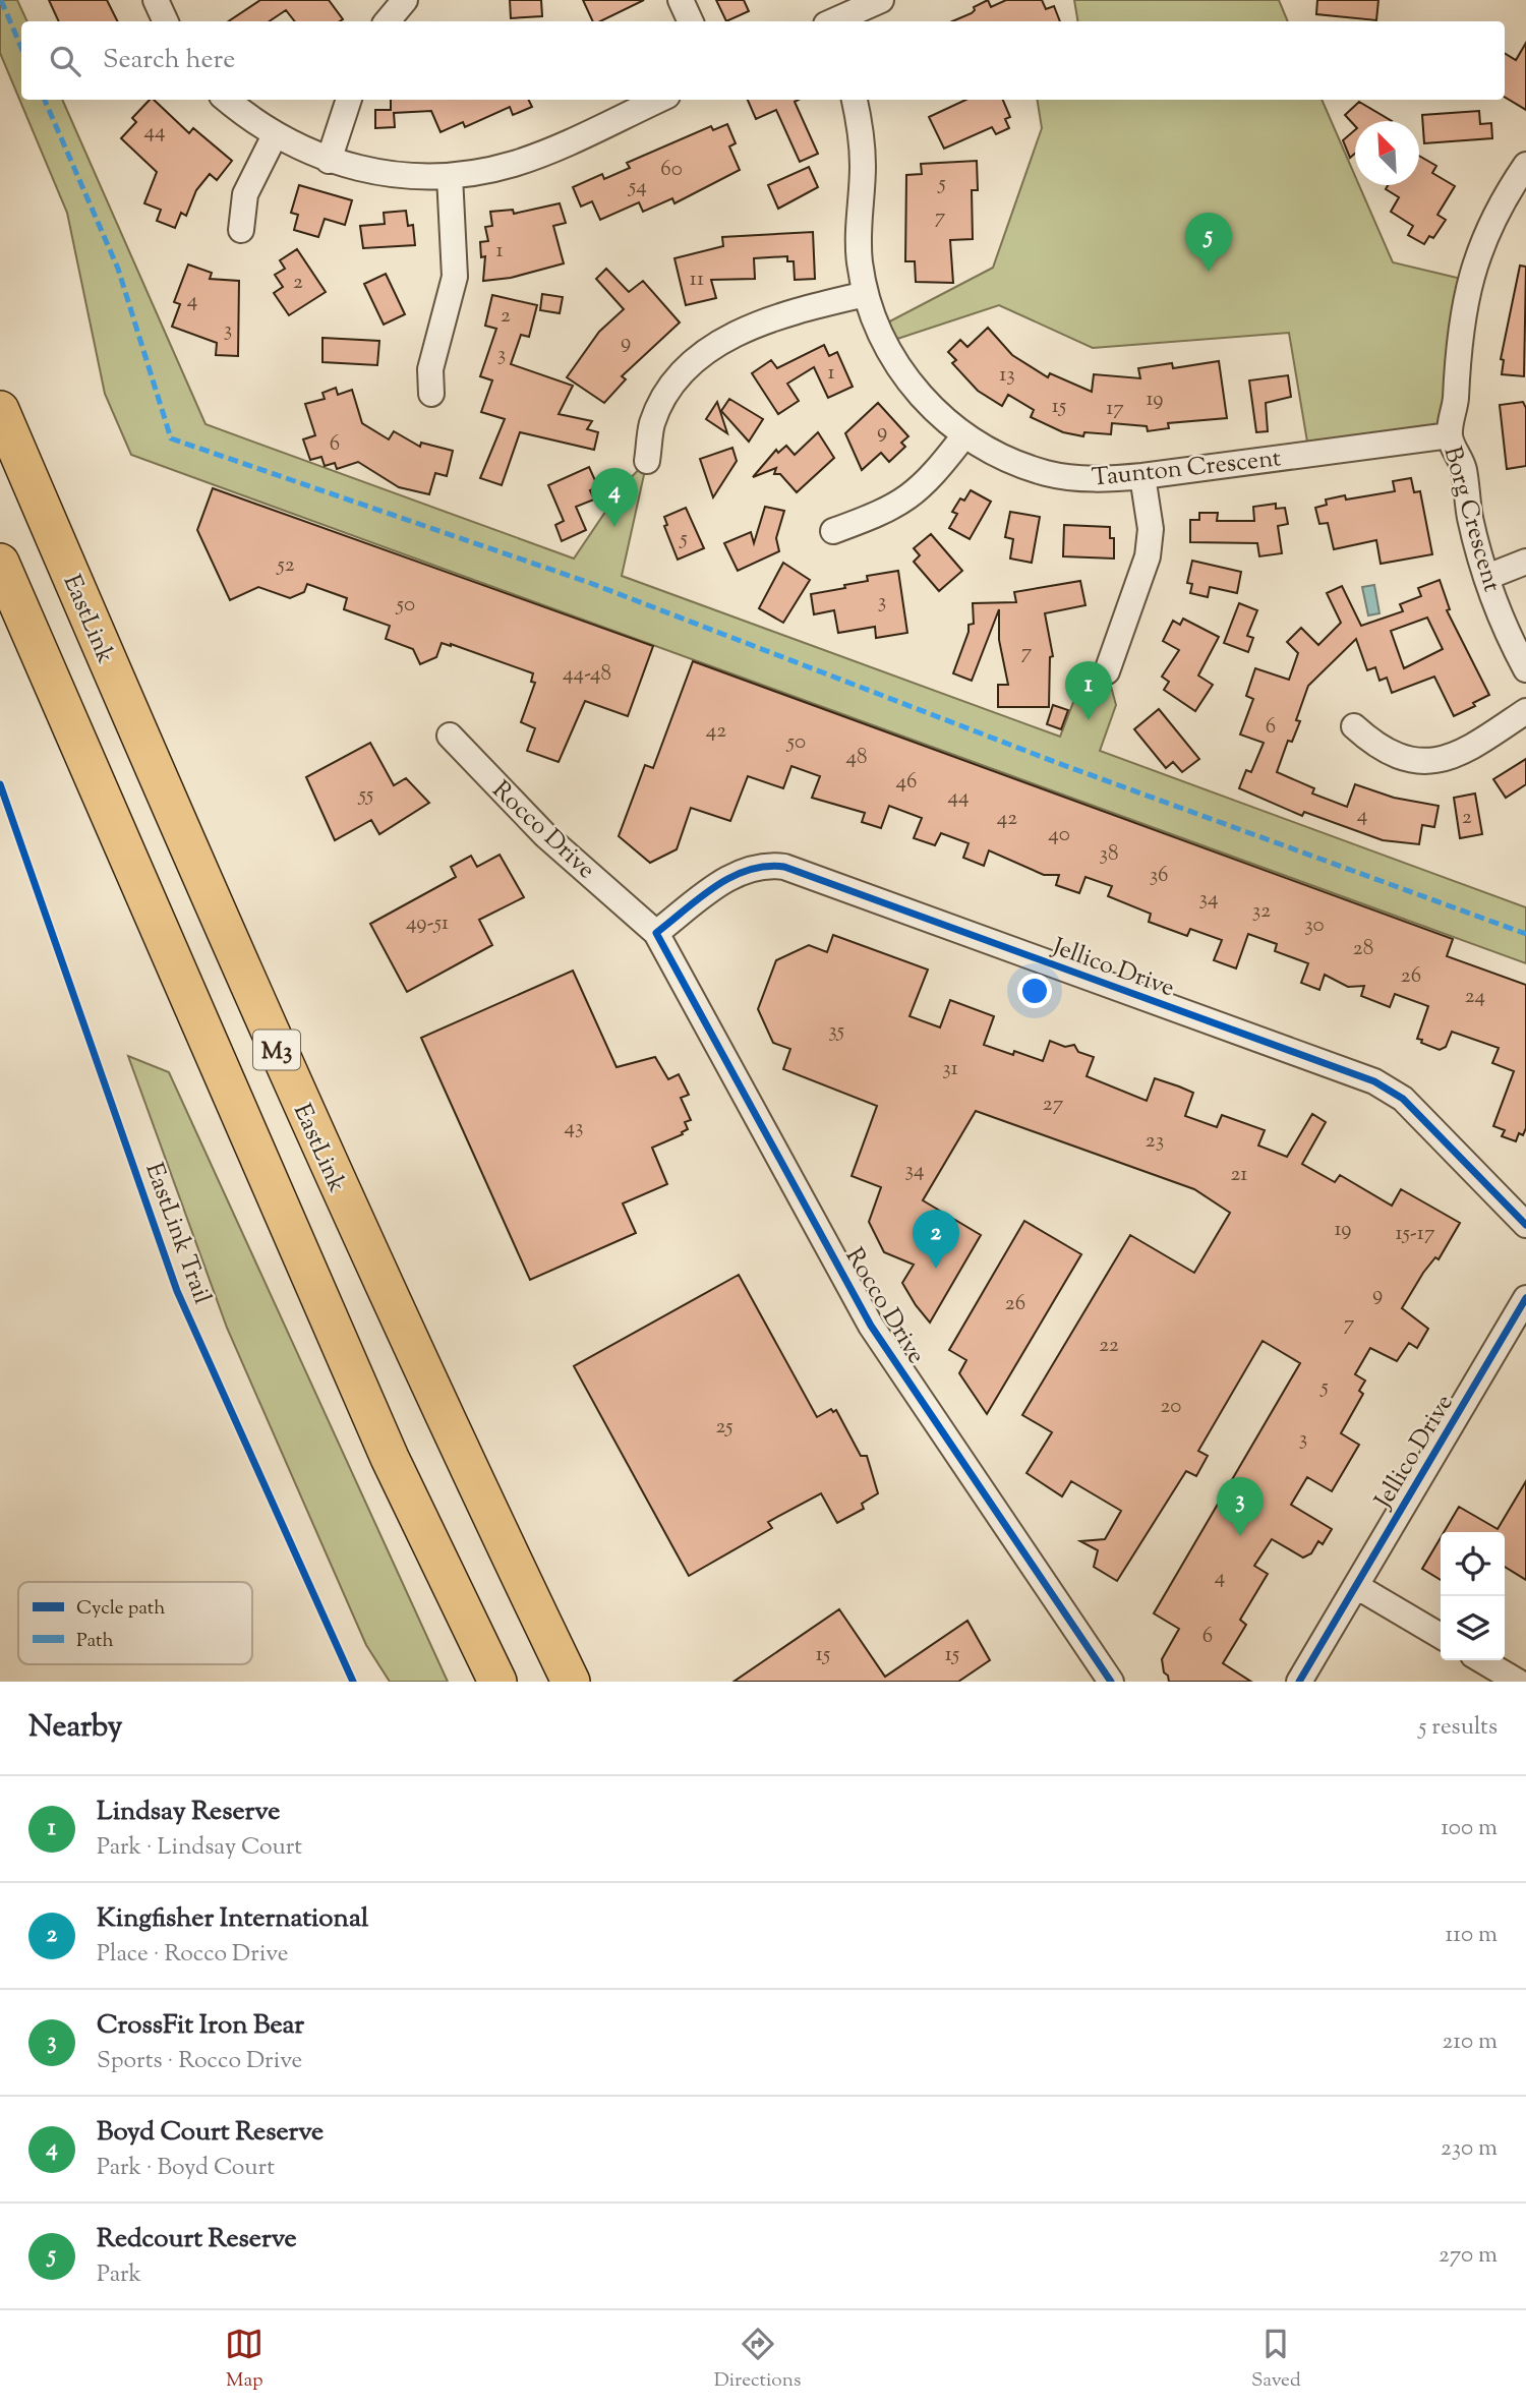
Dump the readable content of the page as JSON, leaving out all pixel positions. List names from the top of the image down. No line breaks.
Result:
{"streets":{"highway":["EastLink","M3"],"street":["Taunton Crescent","Borg Crescent","Rocco Drive","Jellico Drive"],"cycle path":["EastLink Trail"]},"crossings":[["Taunton Crescent","Borg Crescent"],["Rocco Drive","Jellico Drive"]],"house_numbers":["44","60","5","54","7","1","11","2","4","2","3","9","3","1","13","19","15","17","9","6","5","52","3","50","7","44-48","6","42","50","48","46","55","44","4","2","42","40","38","36","34","32","49-51","30","28","26","24","35","31","27","43","23","34","21","19","15-17","9","26","7","22","5","20","25","3","4","6","15","15"],"legend":["Cycle path","Path"],"north":"top left","page":{"search":"Search here","pins":["5","4","1","2","3"],"heading":["Nearby","5 results"],"list":[{"mark":"1","name":"Lindsay Reserve","note":"Park · Lindsay Court","value":"100 m"},{"mark":"2","name":"Kingfisher International","note":"Place · Rocco Drive","value":"110 m"},{"mark":"3","name":"CrossFit Iron Bear","note":"Sports · Rocco Drive","value":"210 m"},{"mark":"4","name":"Boyd Court Reserve","note":"Park · Boyd Court","value":"230 m"},{"mark":"5","name":"Redcourt Reserve","note":"Park","value":"270 m"}],"nav":["Map","Directions","Saved"]}}
